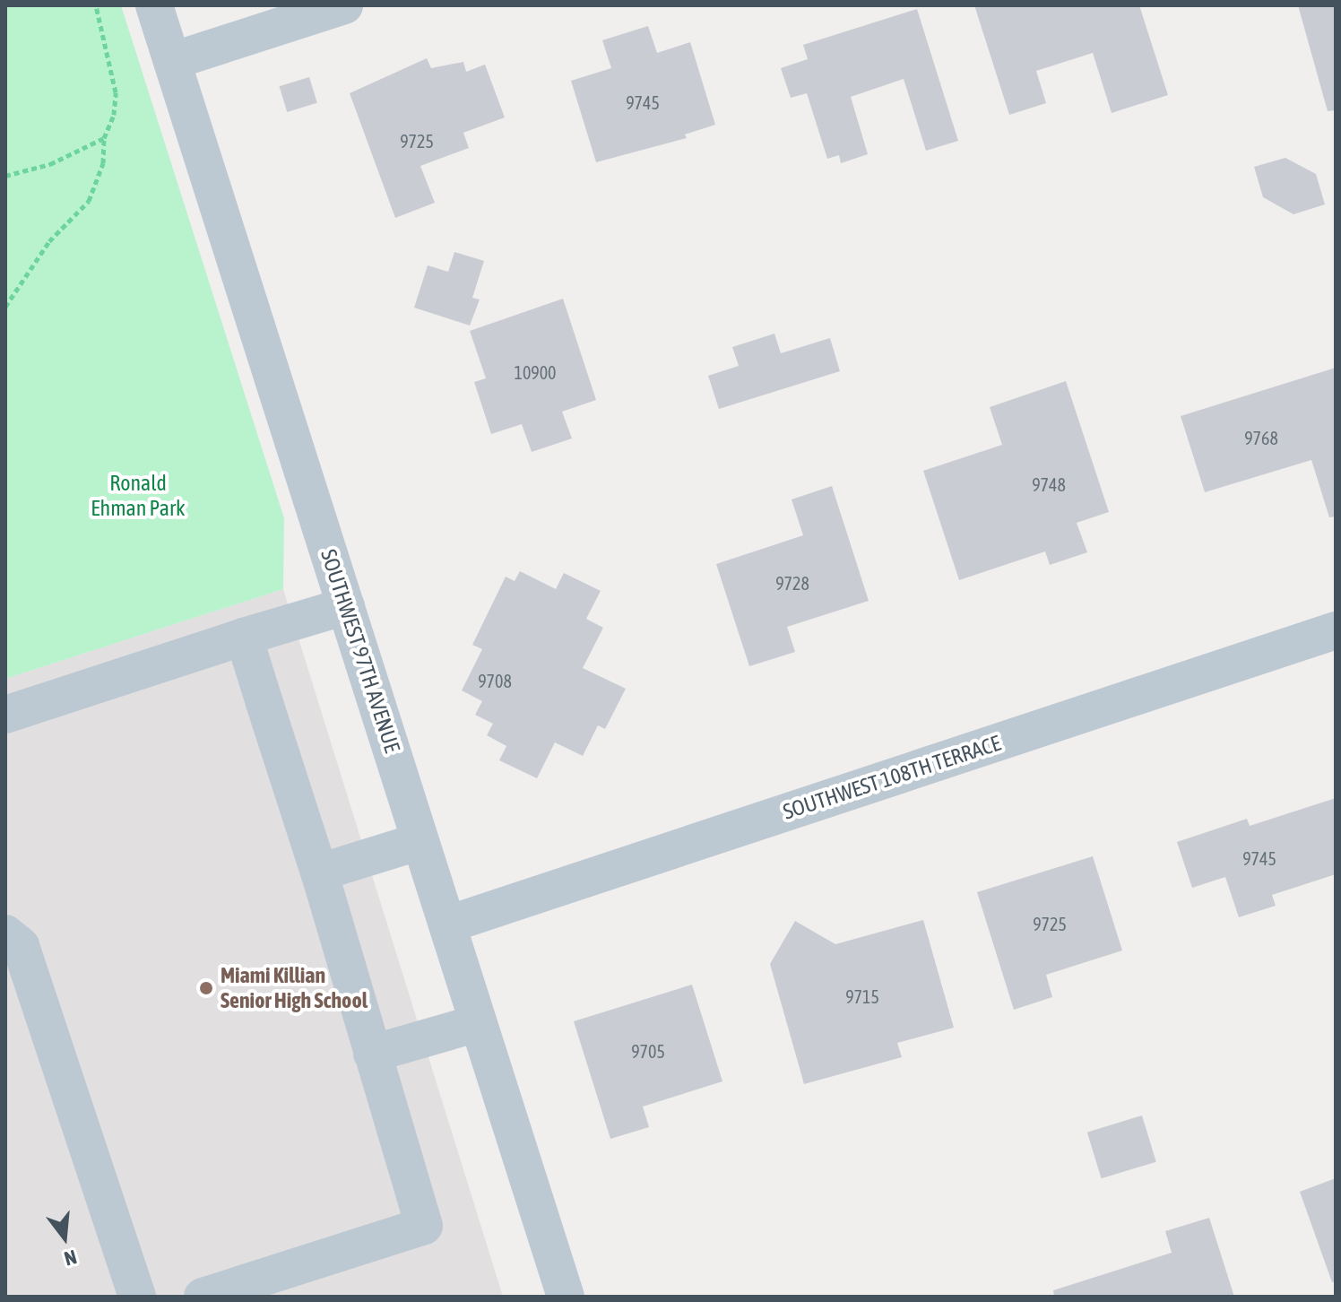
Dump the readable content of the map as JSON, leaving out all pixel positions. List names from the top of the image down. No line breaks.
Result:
{"streets":{"street":["SOUTHWEST 97TH AVENUE","SOUTHWEST 108TH TERRACE"]},"crossings":[["SOUTHWEST 97TH AVENUE","SOUTHWEST 108TH TERRACE"]],"parks":["Ronald Ehman Park"],"places":["Miami Killian Senior High School"],"house_numbers":["9745","9725","10900","9768","9748","9728","9708","9745","9725","9715","9705"],"north":"bottom"}
